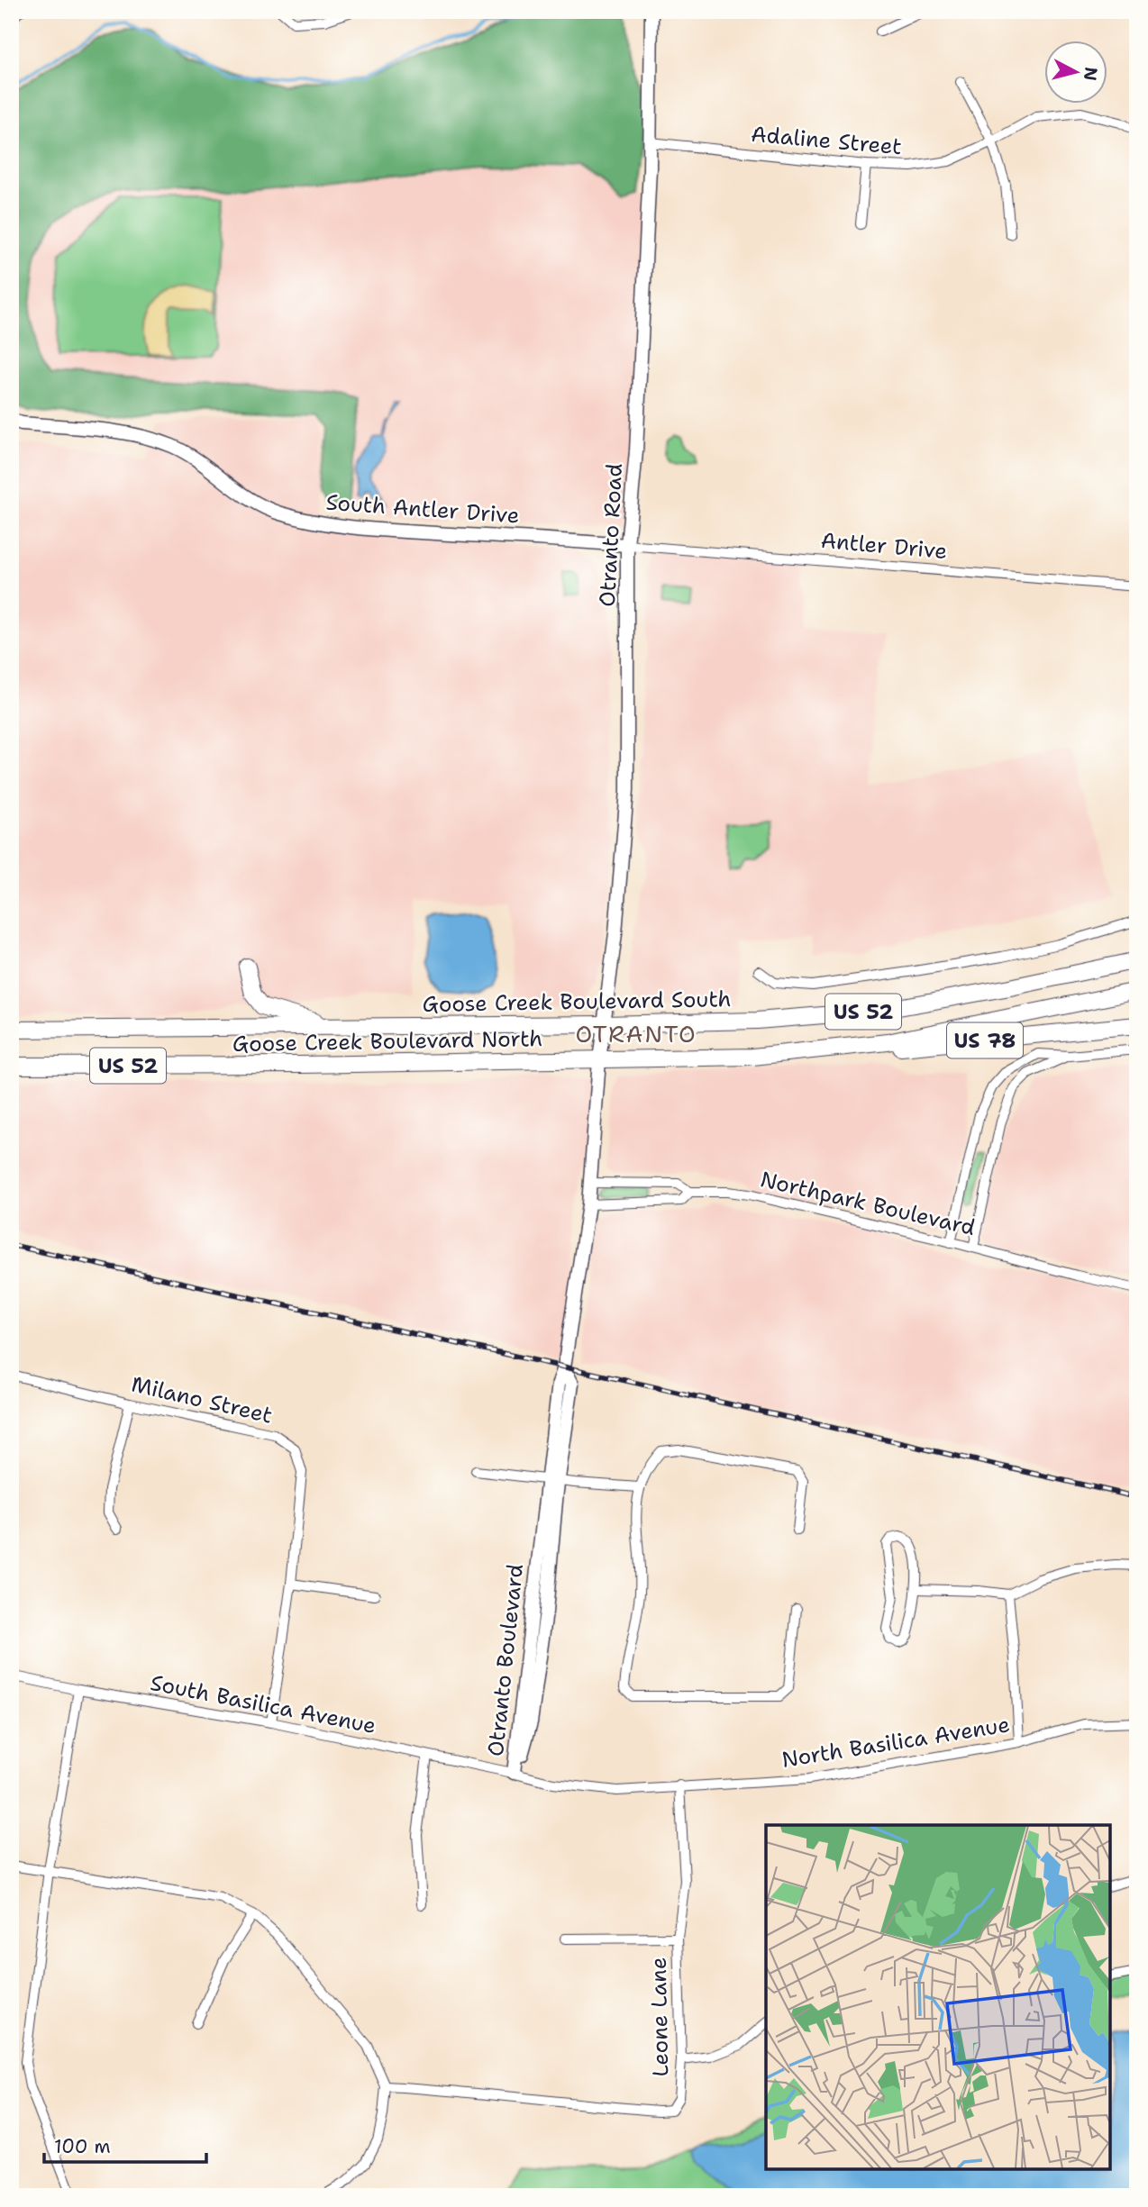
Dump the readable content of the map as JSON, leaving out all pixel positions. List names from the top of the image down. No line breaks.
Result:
{"streets":{"highway":["Goose Creek Boulevard South","US 52","US 78","Goose Creek Boulevard North"],"street":["Adaline Street","South Antler Drive","Otranto Road","Antler Drive","Northpark Boulevard","Milano Street","Otranto Boulevard","South Basilica Avenue","North Basilica Avenue","Leone Lane"]},"crossings":[["Adaline Street","Otranto Road"],["South Antler Drive","Otranto Road"],["South Antler Drive","Antler Drive"],["Otranto Road","Antler Drive"],["Otranto Road","Goose Creek Boulevard South"],["Otranto Road","Goose Creek Boulevard North"],["Otranto Road","Otranto Boulevard"],["US 78","Goose Creek Boulevard North"],["Goose Creek Boulevard North","Otranto Boulevard"],["Northpark Boulevard","Otranto Boulevard"],["Milano Street","South Basilica Avenue"],["Otranto Boulevard","South Basilica Avenue"],["Otranto Boulevard","North Basilica Avenue"],["South Basilica Avenue","North Basilica Avenue"],["North Basilica Avenue","Leone Lane"]],"districts":["OTRANTO"],"scale_bar":"100 m","north":"right"}
